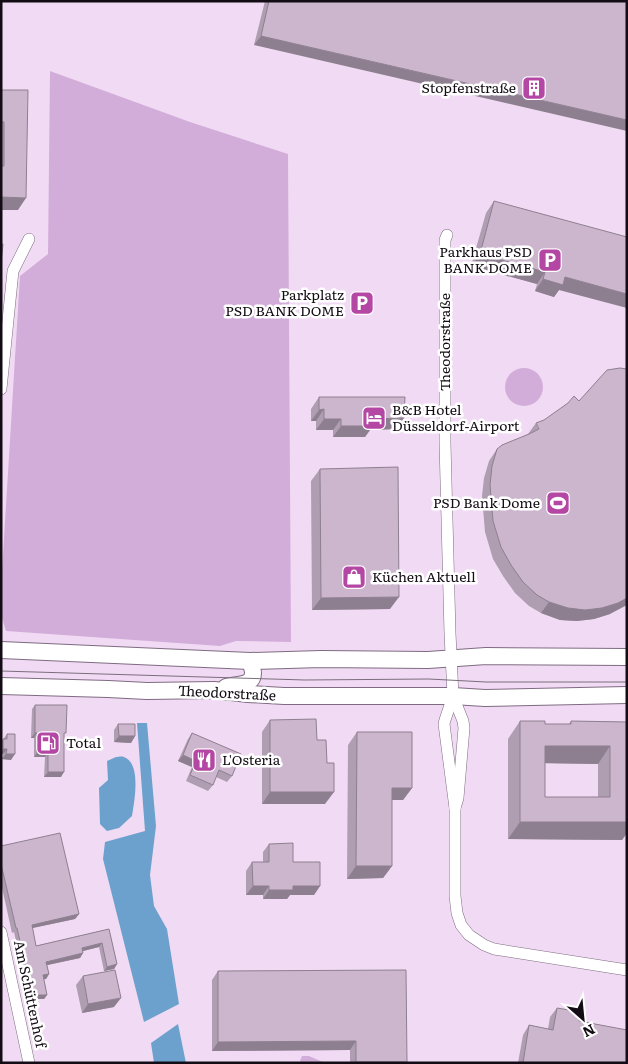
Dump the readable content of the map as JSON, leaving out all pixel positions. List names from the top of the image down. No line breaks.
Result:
{"streets":{"main road":["Theodorstraße"],"street":["Am Schüttenhof"]},"places":{"building":["Stopfenstraße"],"parking":["Parkhaus PSD BANK DOME","Parkplatz PSD BANK DOME"],"hotel":["B&B Hotel Düsseldorf-Airport"],"sports":["PSD Bank Dome"],"shop":["Küchen Aktuell"],"fuel station":["Total"],"restaurant":["L'Osteria"]},"north":"bottom right"}
